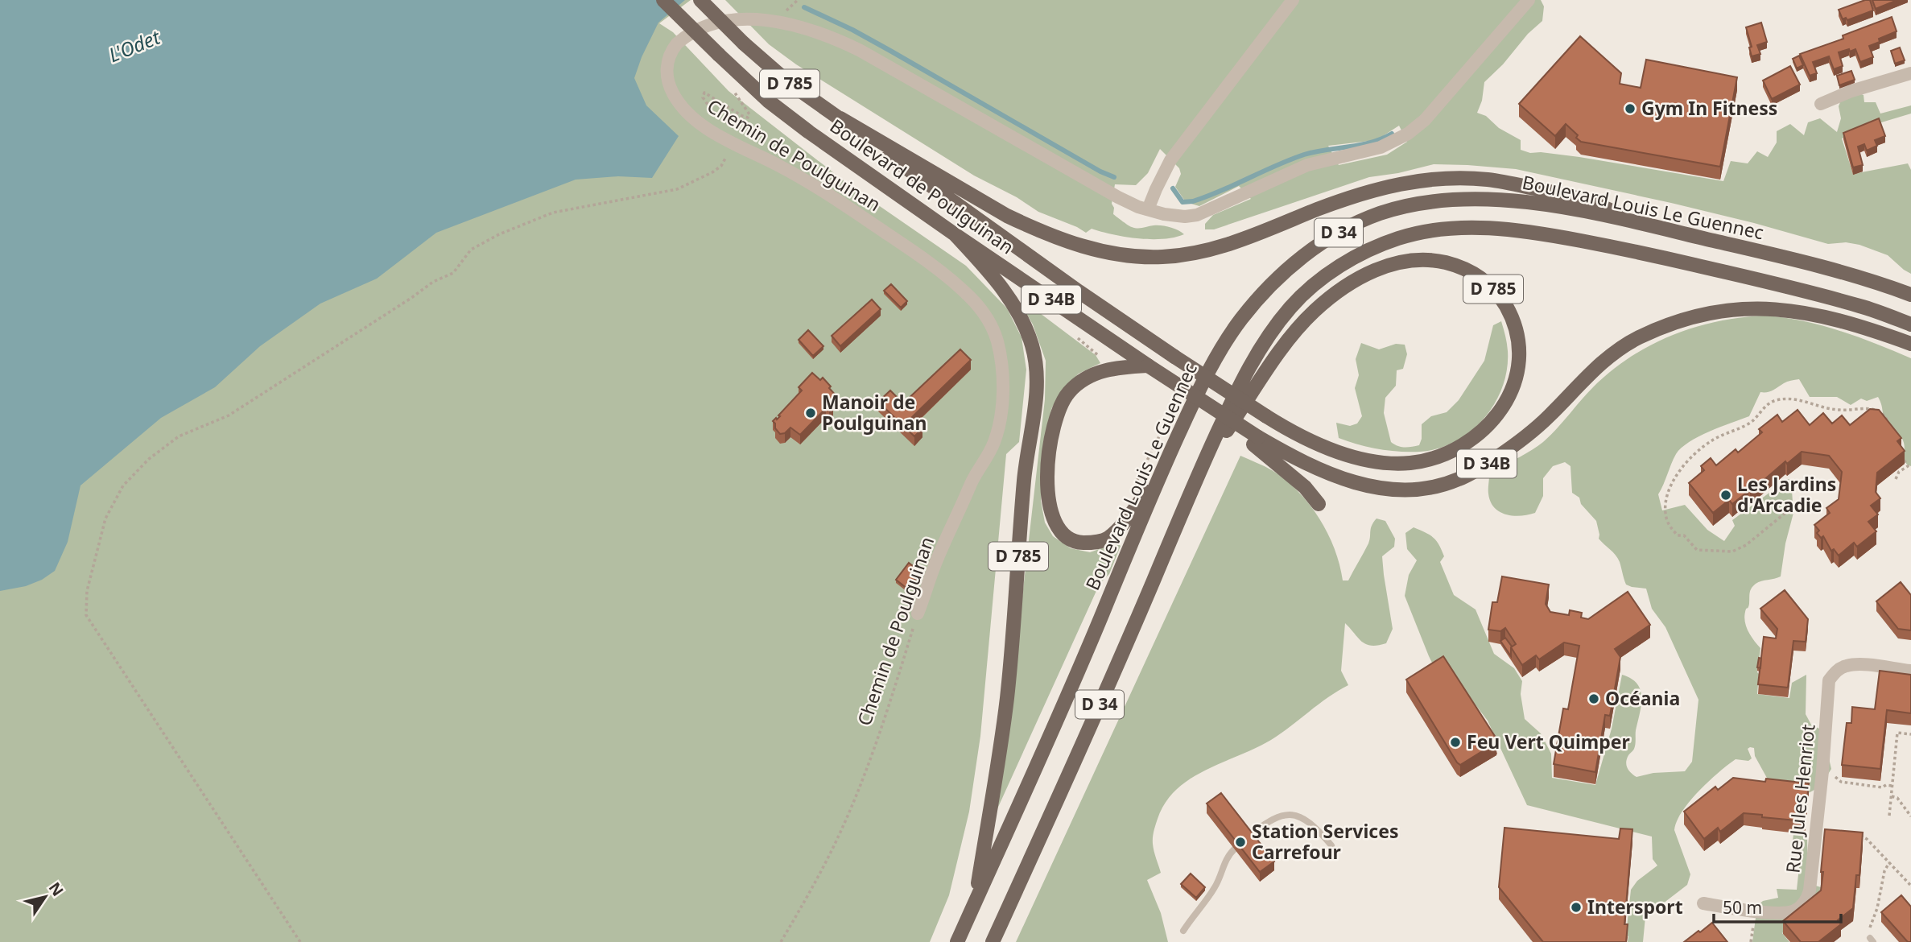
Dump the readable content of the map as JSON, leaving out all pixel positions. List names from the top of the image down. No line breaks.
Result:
{"streets":{"main road":["D 785","Boulevard de Poulguinan","Boulevard Louis Le Guennec","D 34","D 34B"],"street":["Chemin de Poulguinan","Rue Jules Henriot"]},"crossings":[["D 785","Boulevard de Poulguinan"],["D 785","Boulevard Louis Le Guennec"],["Boulevard de Poulguinan","D 34"],["Boulevard de Poulguinan","D 34B"]],"water":["L'Odet"],"places":["Gym In Fitness","Manoir de Poulguinan","Les Jardins d'Arcadie","Océania","Feu Vert Quimper","Station Services Carrefour","Intersport"],"scale_bar":"50 m","north":"top right"}
